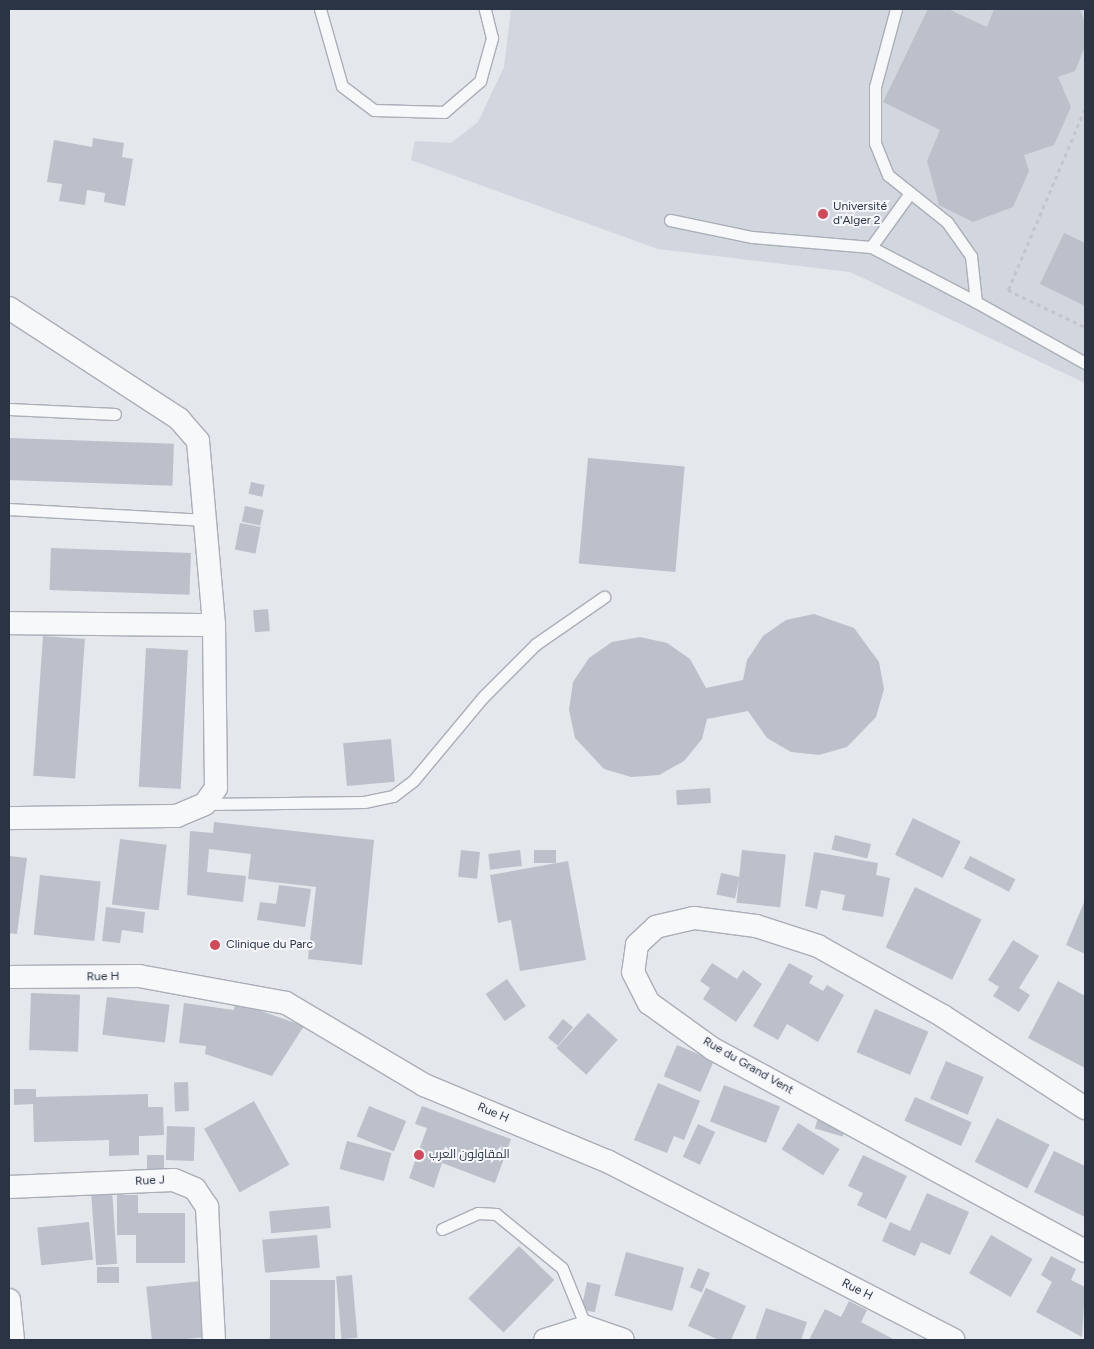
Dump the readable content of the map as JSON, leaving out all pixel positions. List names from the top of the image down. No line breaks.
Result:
{"streets":{"street":["Rue H","Rue du Grand Vent","Rue J"]},"places":["Université d'Alger 2","Clinique du Parc","المقاولون العرب"]}
